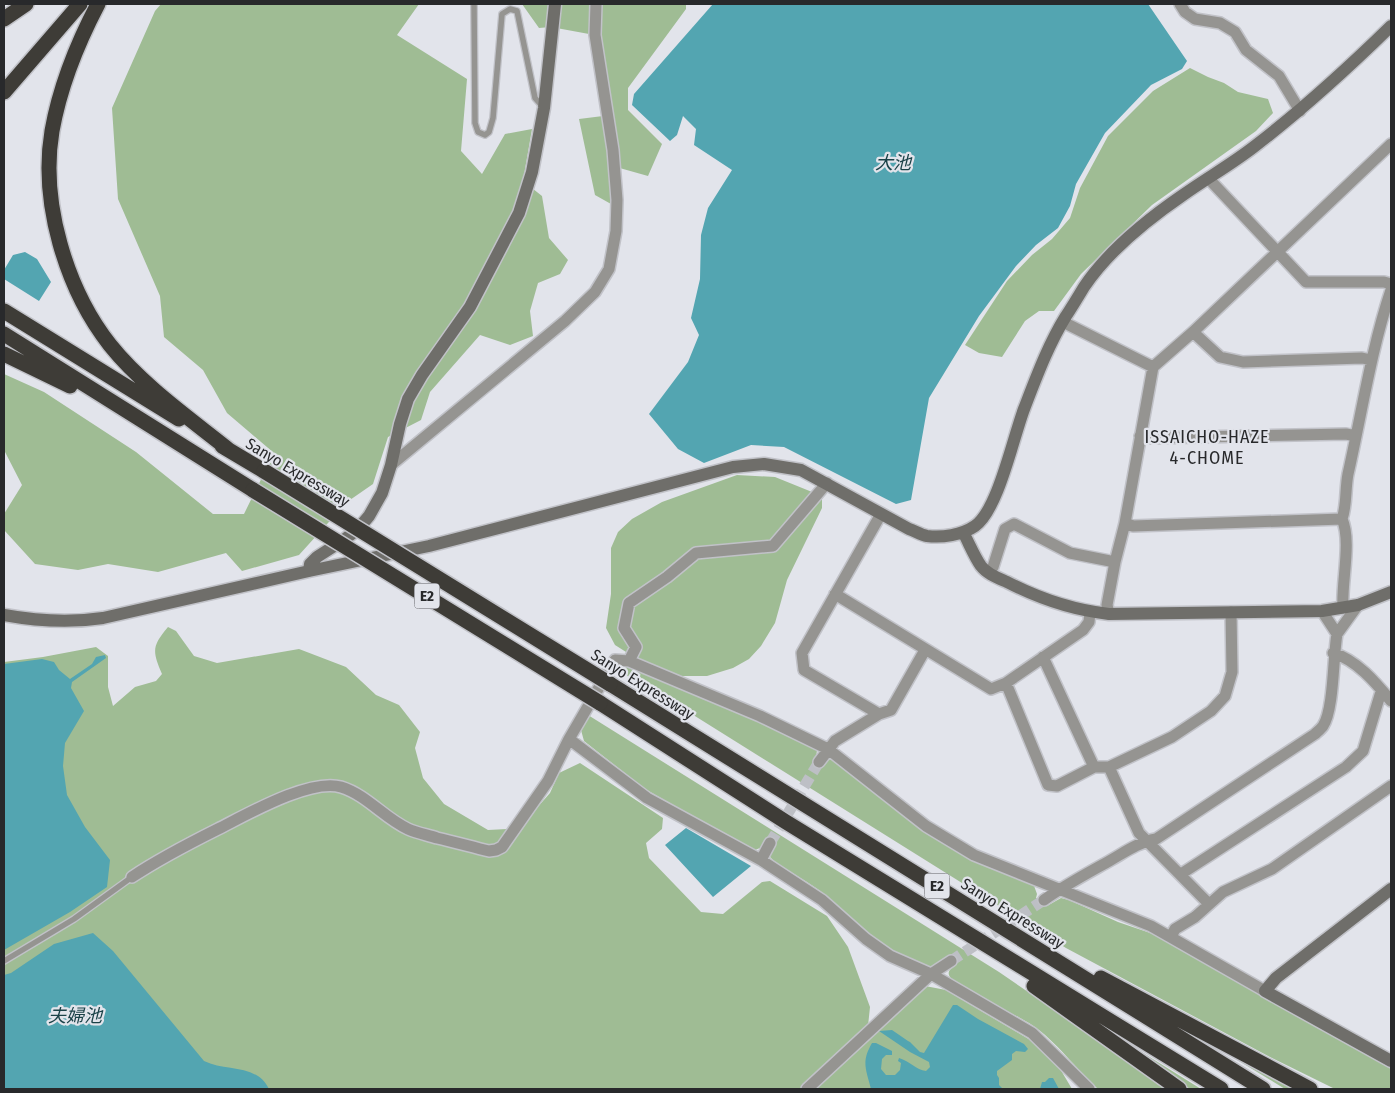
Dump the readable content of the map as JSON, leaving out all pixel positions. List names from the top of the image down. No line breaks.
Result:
{"streets":{"highway":["Sanyo Expressway","E2"]},"districts":["ISSAICHO-HAZE 4-CHOME"],"water":["大池","夫婦池"]}
